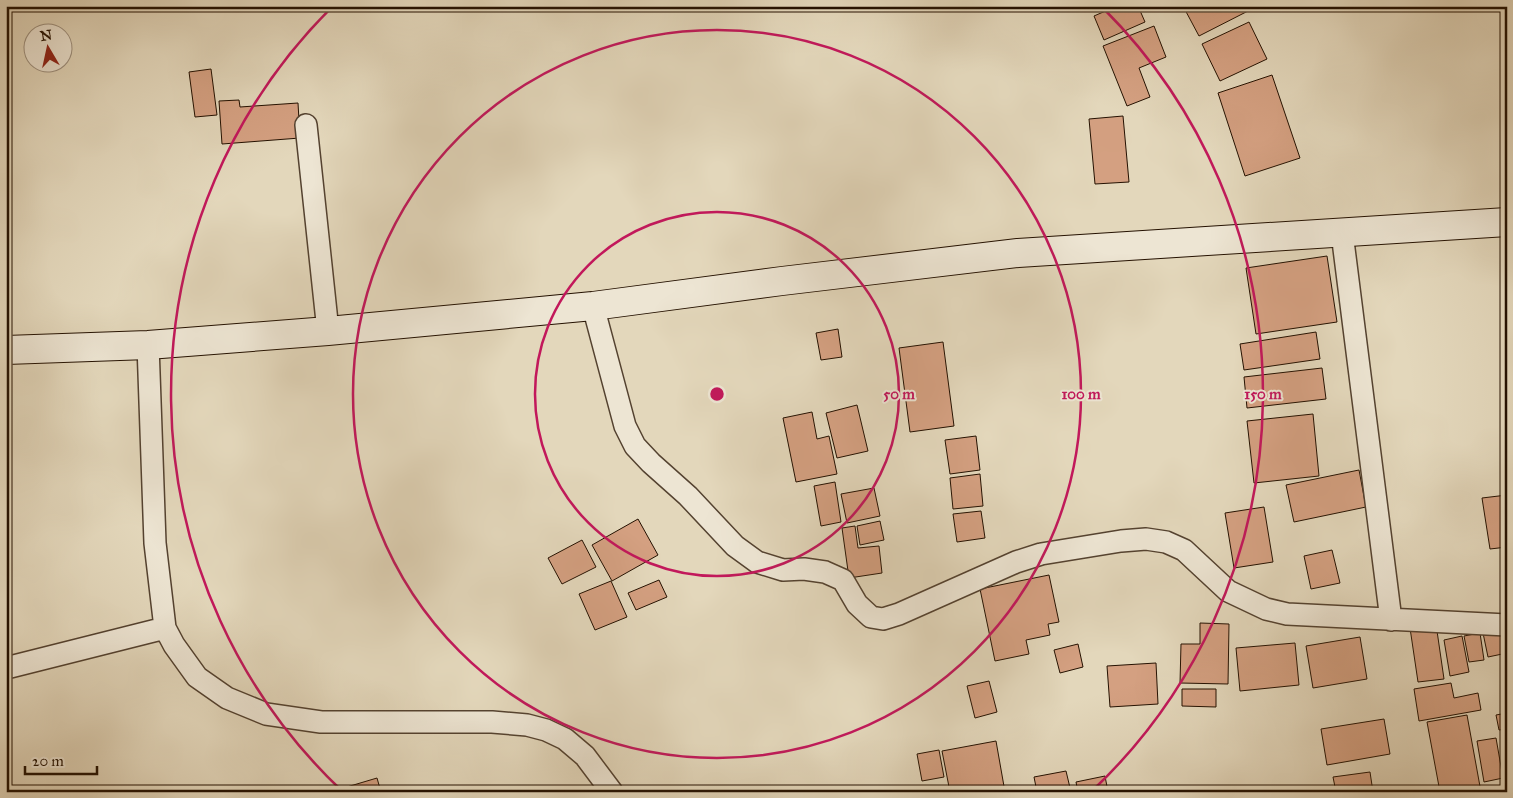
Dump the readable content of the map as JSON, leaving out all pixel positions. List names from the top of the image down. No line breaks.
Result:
{"scale_bar":"20 m","north":"top","rings":["50 m","100 m","150 m"]}
